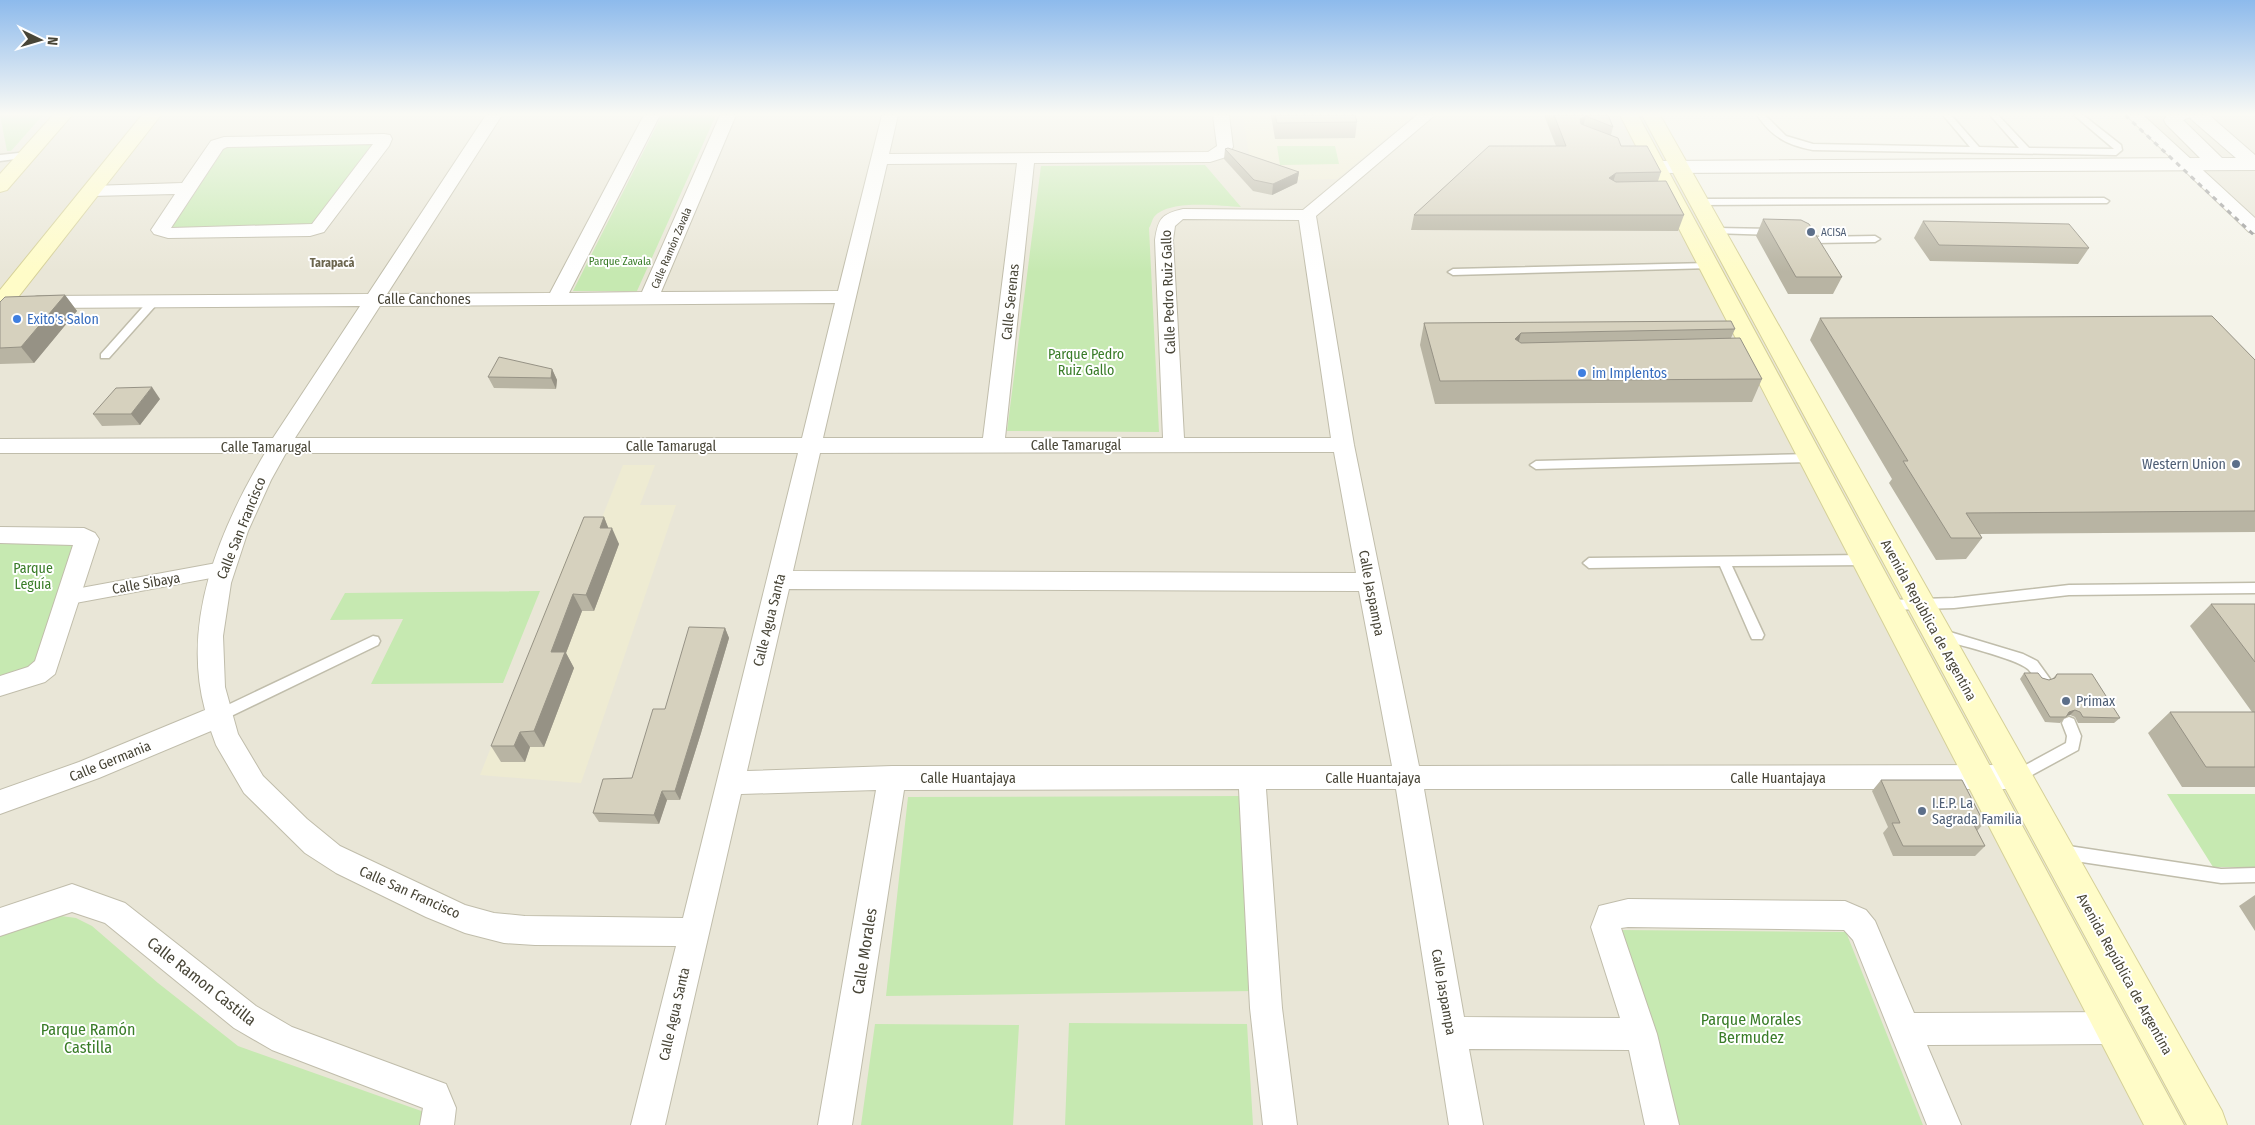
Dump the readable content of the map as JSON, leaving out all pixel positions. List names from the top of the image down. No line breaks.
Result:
{"streets":{"main road":["Avenida República de Argentina"],"street":["Calle Ramón Zavala","Calle Pedro Ruiz Gallo","Calle Canchones","Calle Serenas","Calle Tamarugal","Calle San Francisco","Calle Sibaya","Calle Jaspampa","Calle Agua Santa","Calle Germania","Calle Huantajaya","Calle Morales","Calle Ramon Castilla"]},"crossings":[["Calle Ramón Zavala","Calle Canchones"],["Calle Pedro Ruiz Gallo","Calle Tamarugal"],["Calle Pedro Ruiz Gallo","Calle Jaspampa"],["Calle Canchones","Calle San Francisco"],["Calle Canchones","Calle Agua Santa"],["Calle Serenas","Calle Tamarugal"],["Calle Tamarugal","Calle San Francisco"],["Calle Tamarugal","Calle Jaspampa"],["Calle Tamarugal","Calle Agua Santa"],["Calle San Francisco","Calle Sibaya"],["Calle San Francisco","Calle Agua Santa"],["Calle San Francisco","Calle Germania"],["Calle Jaspampa","Calle Huantajaya"],["Calle Agua Santa","Calle Huantajaya"],["Avenida República de Argentina","Calle Huantajaya"],["Calle Huantajaya","Calle Morales"]],"districts":["Tarapacá"],"parks":["Parque Zavala","Parque Pedro Ruiz Gallo","Parque Leguía","Parque Morales Bermudez","Parque Ramón Castilla"],"places":["ACISA","Exito's Salon","im Implentos","Western Union","Primax","I.E.P. La Sagrada Familia"],"north":"right"}
